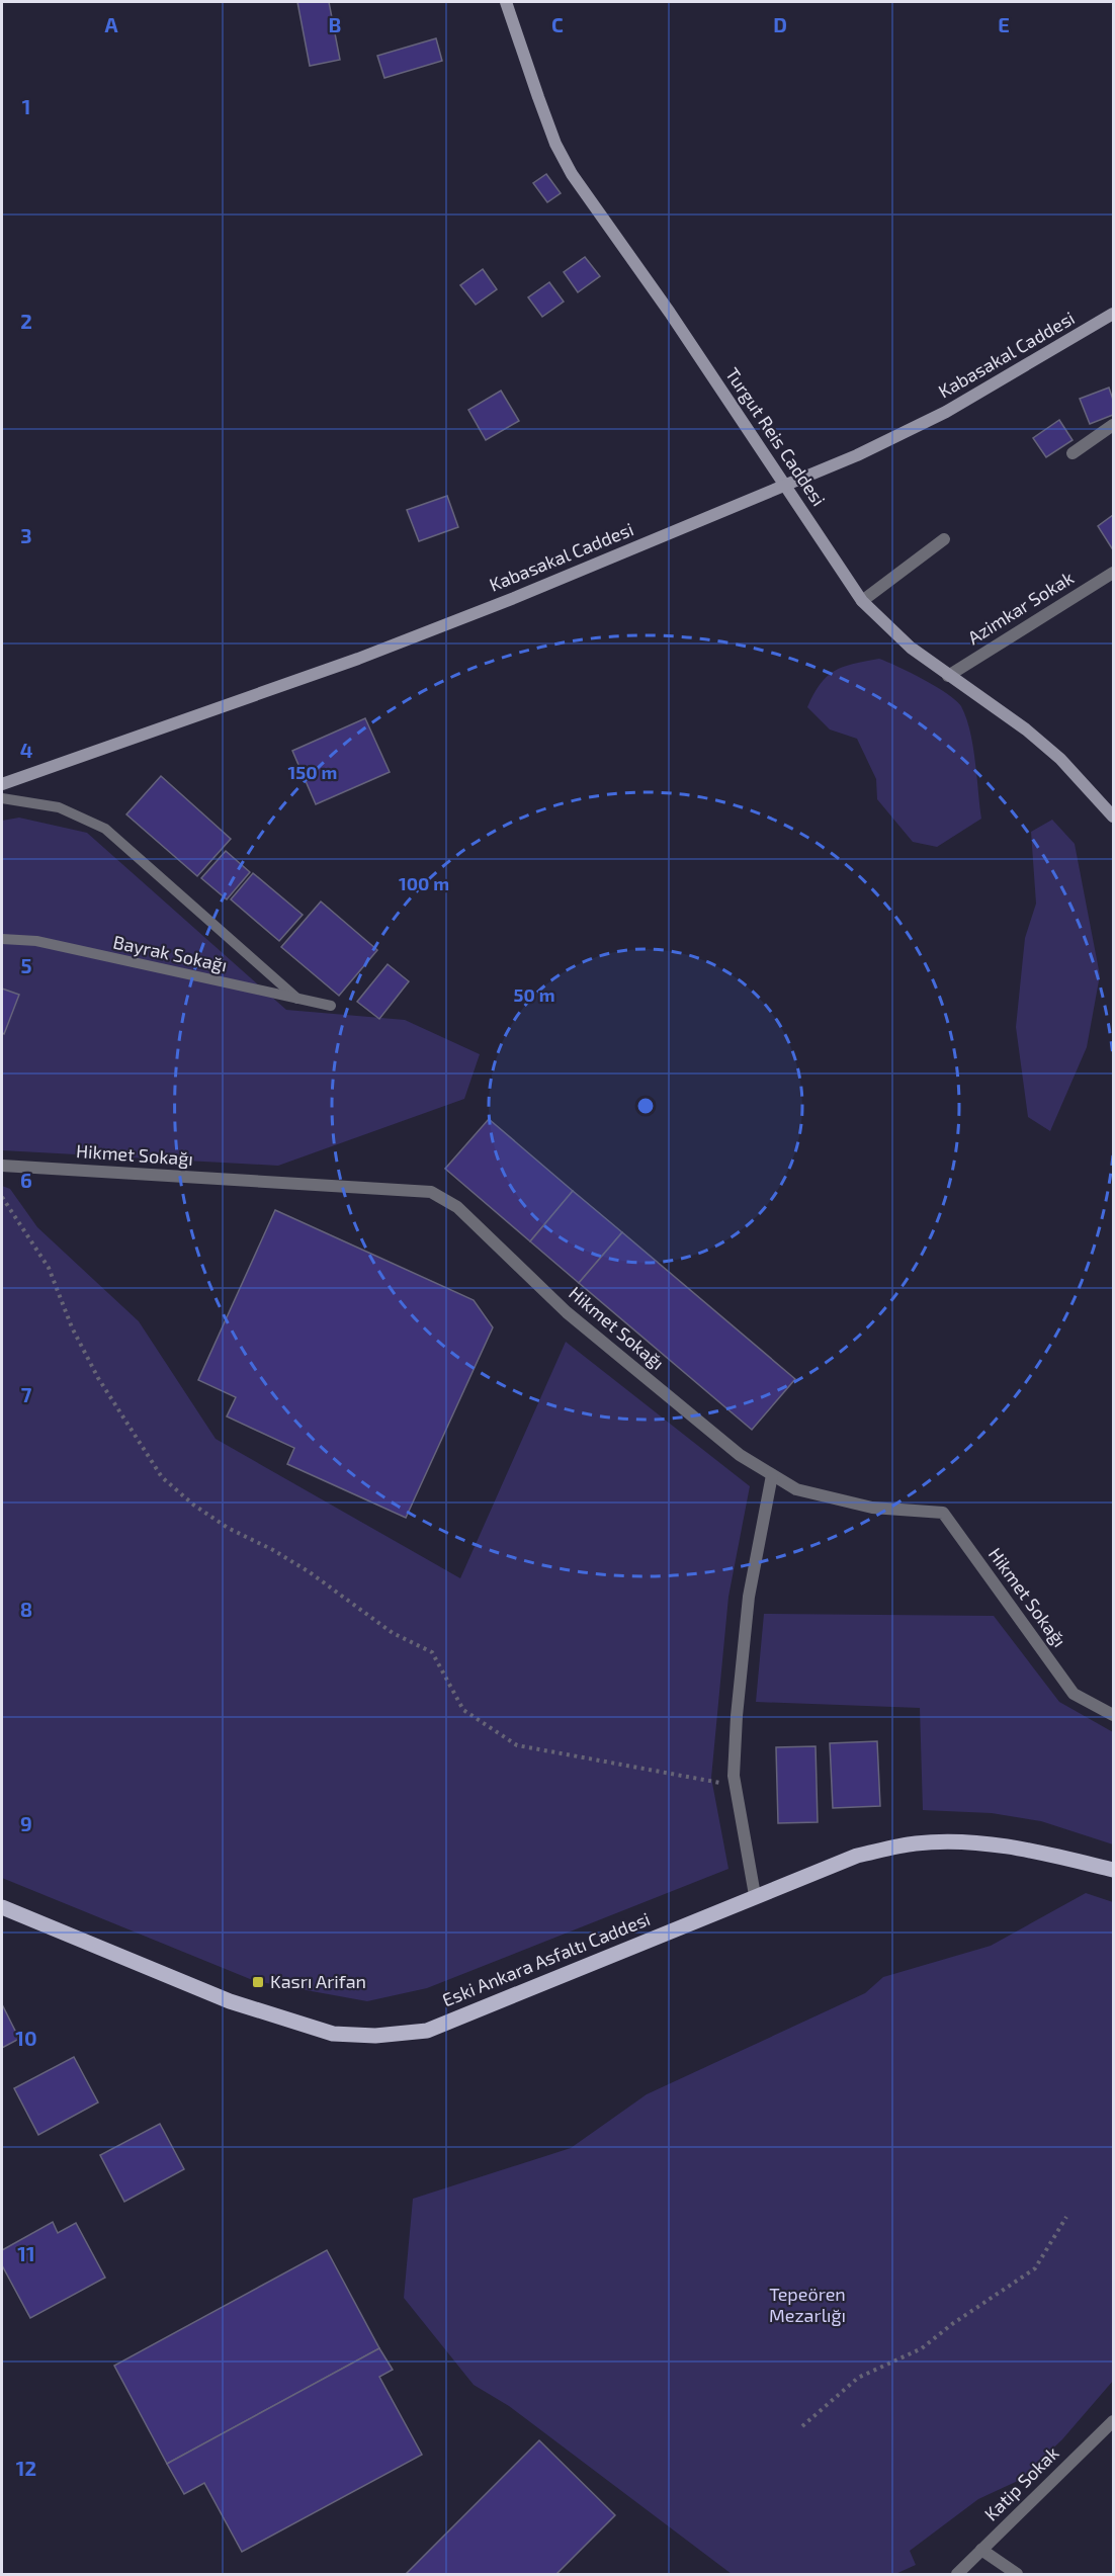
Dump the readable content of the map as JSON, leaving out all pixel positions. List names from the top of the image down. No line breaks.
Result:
{"streets":{"main road":["Eski Ankara Asfaltı Caddesi"],"street":["Kabasakal Caddesi","Turgut Reis Caddesi","Azimkar Sokak","Hikmet Sokağı","Katip Sokak"],"lane":["Bayrak Sokağı"]},"crossings":[["Kabasakal Caddesi","Turgut Reis Caddesi"],["Turgut Reis Caddesi","Azimkar Sokak"]],"parks":["Tepeören Mezarlığı"],"places":{"transit":["Kasrı Arifan"]},"grid":{"columns":["A","B","C","D","E"],"rows":["1","2","3","4","5","6","7","8","9","10","11","12"]},"rings":["150 m","100 m","50 m"]}
